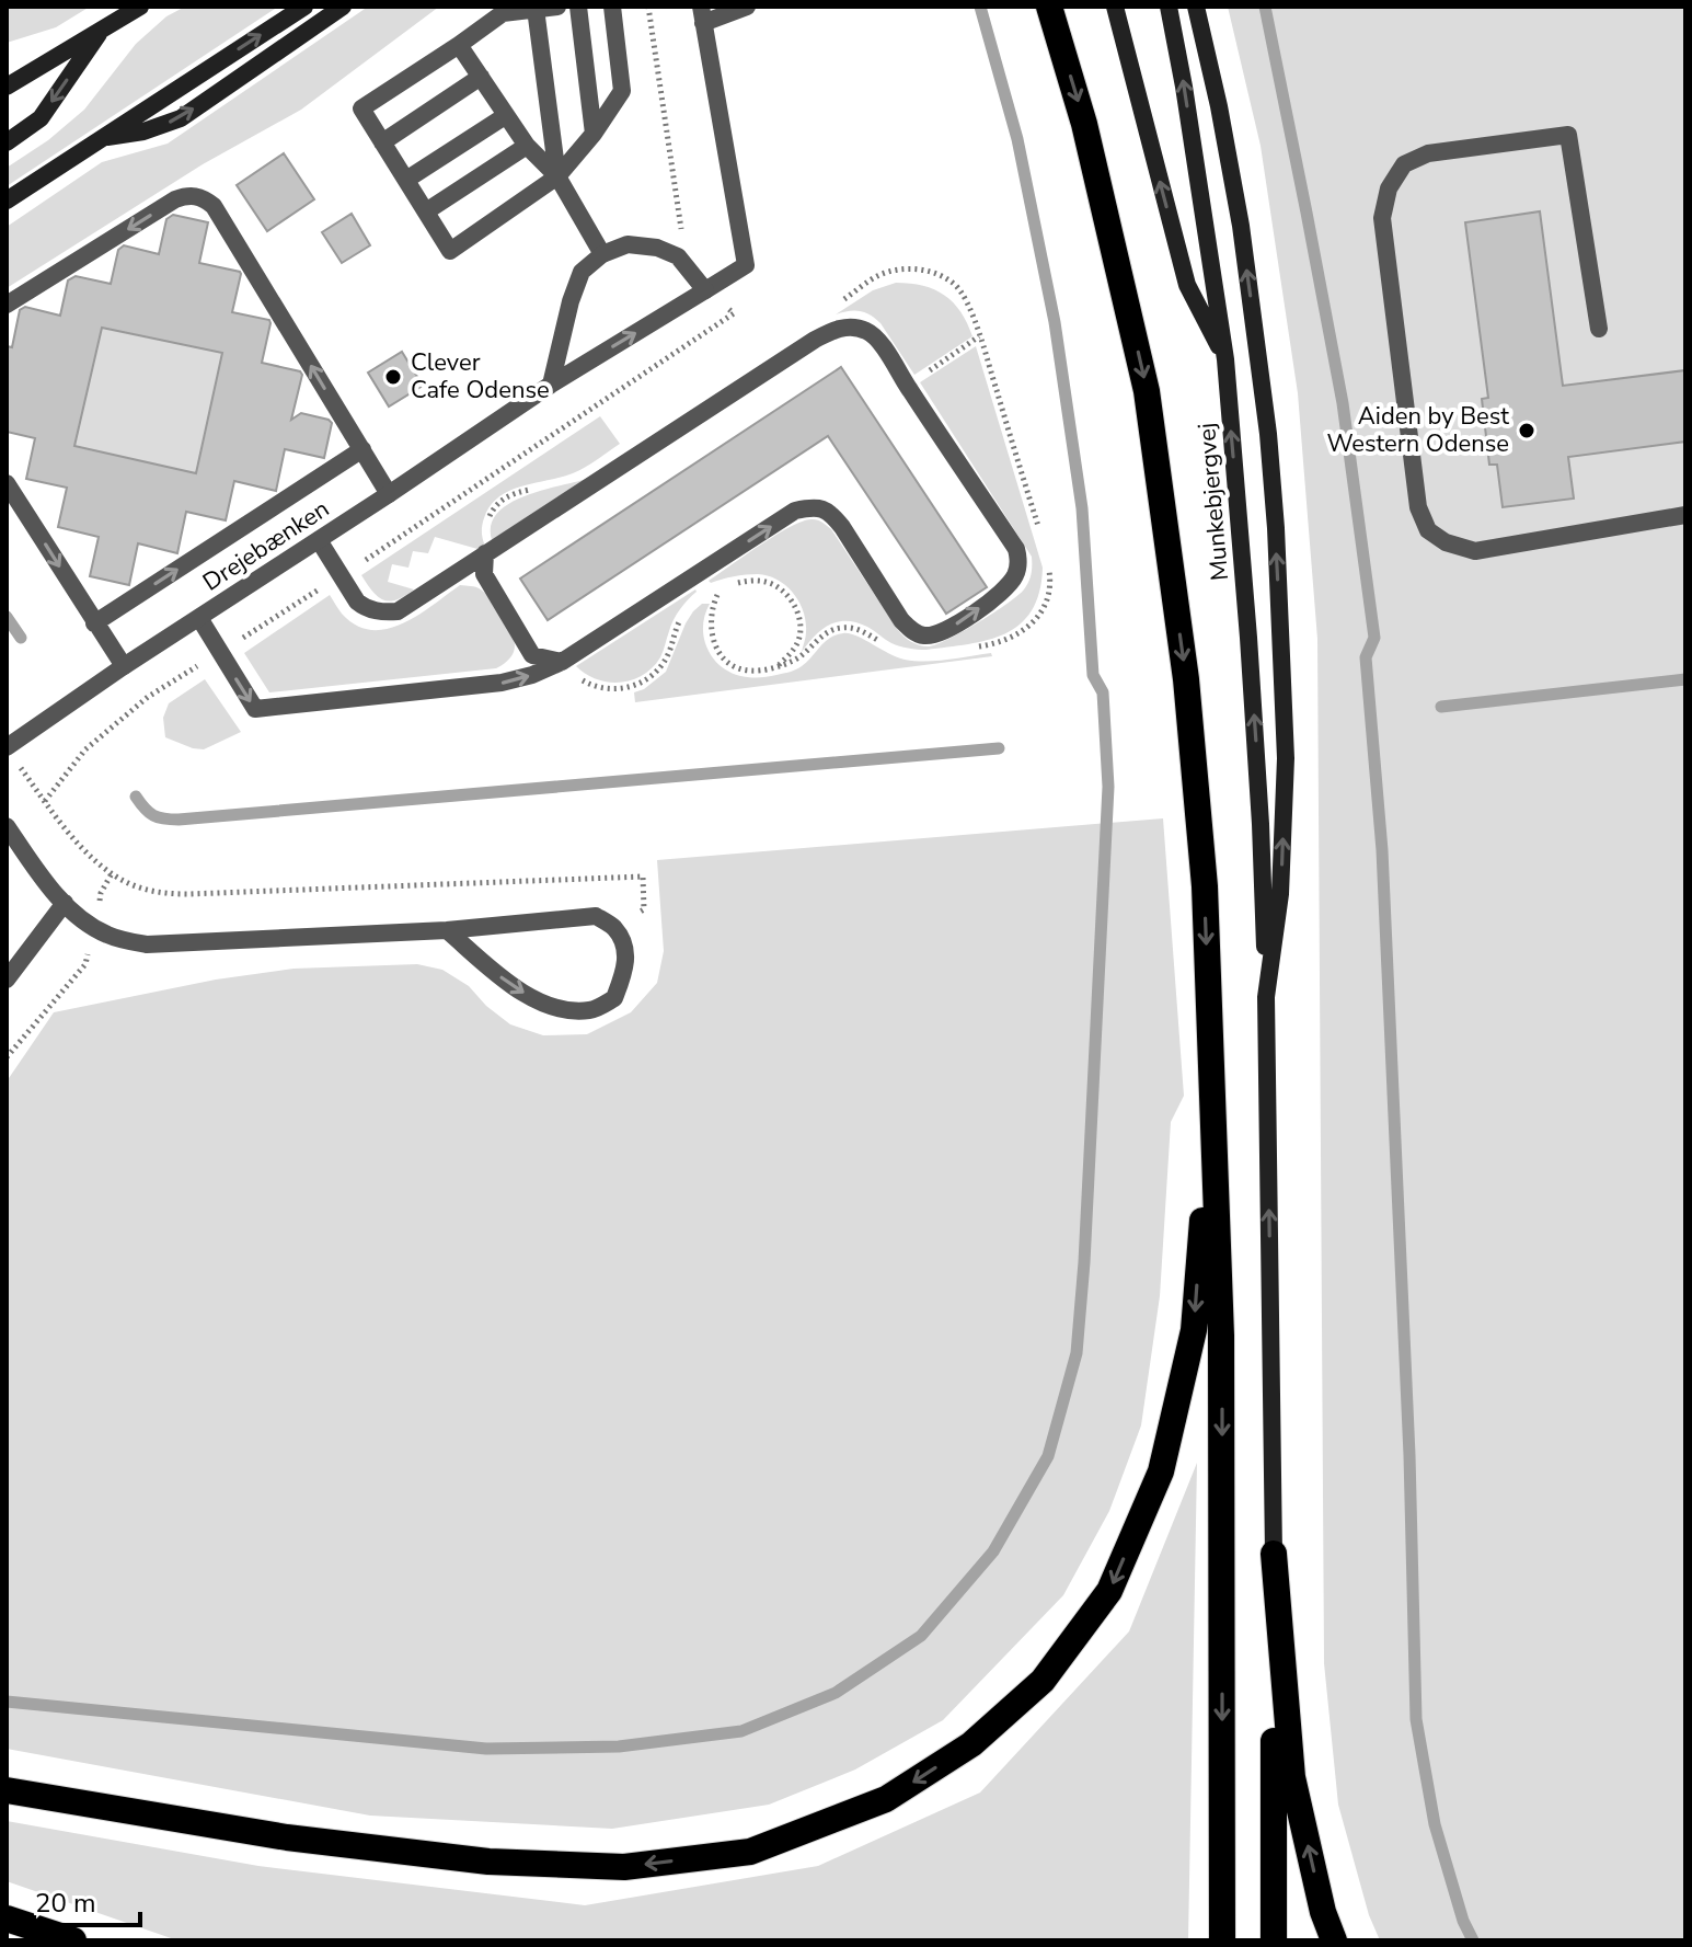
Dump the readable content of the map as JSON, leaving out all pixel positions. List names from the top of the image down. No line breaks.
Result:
{"streets":{"street":["Munkebjergvej","Drejebænken"]},"places":["Clever Cafe Odense","Aiden by Best Western Odense"],"scale_bar":"20 m"}
